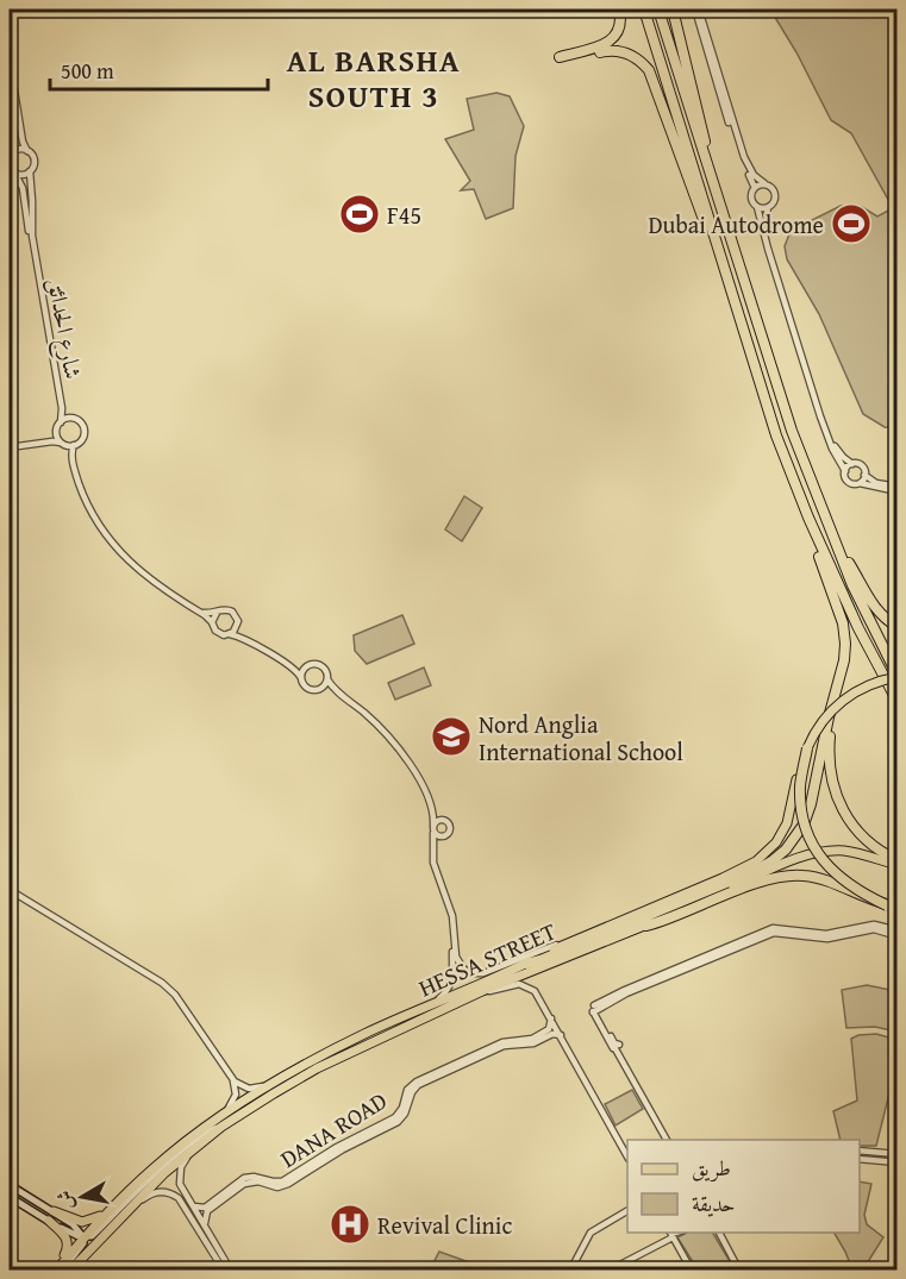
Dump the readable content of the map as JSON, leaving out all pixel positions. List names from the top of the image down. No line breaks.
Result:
{"streets":{"main road":["HESSA STREET"],"street":["شارع الحدائق","DANA ROAD"]},"districts":["AL BARSHA SOUTH 3"],"places":{"sports":["F45","Dubai Autodrome"],"school or university":["Nord Anglia International School"],"hospital":["Revival Clinic"]},"legend":["طريق","حديقة"],"scale_bar":"500 m","north":"left"}
